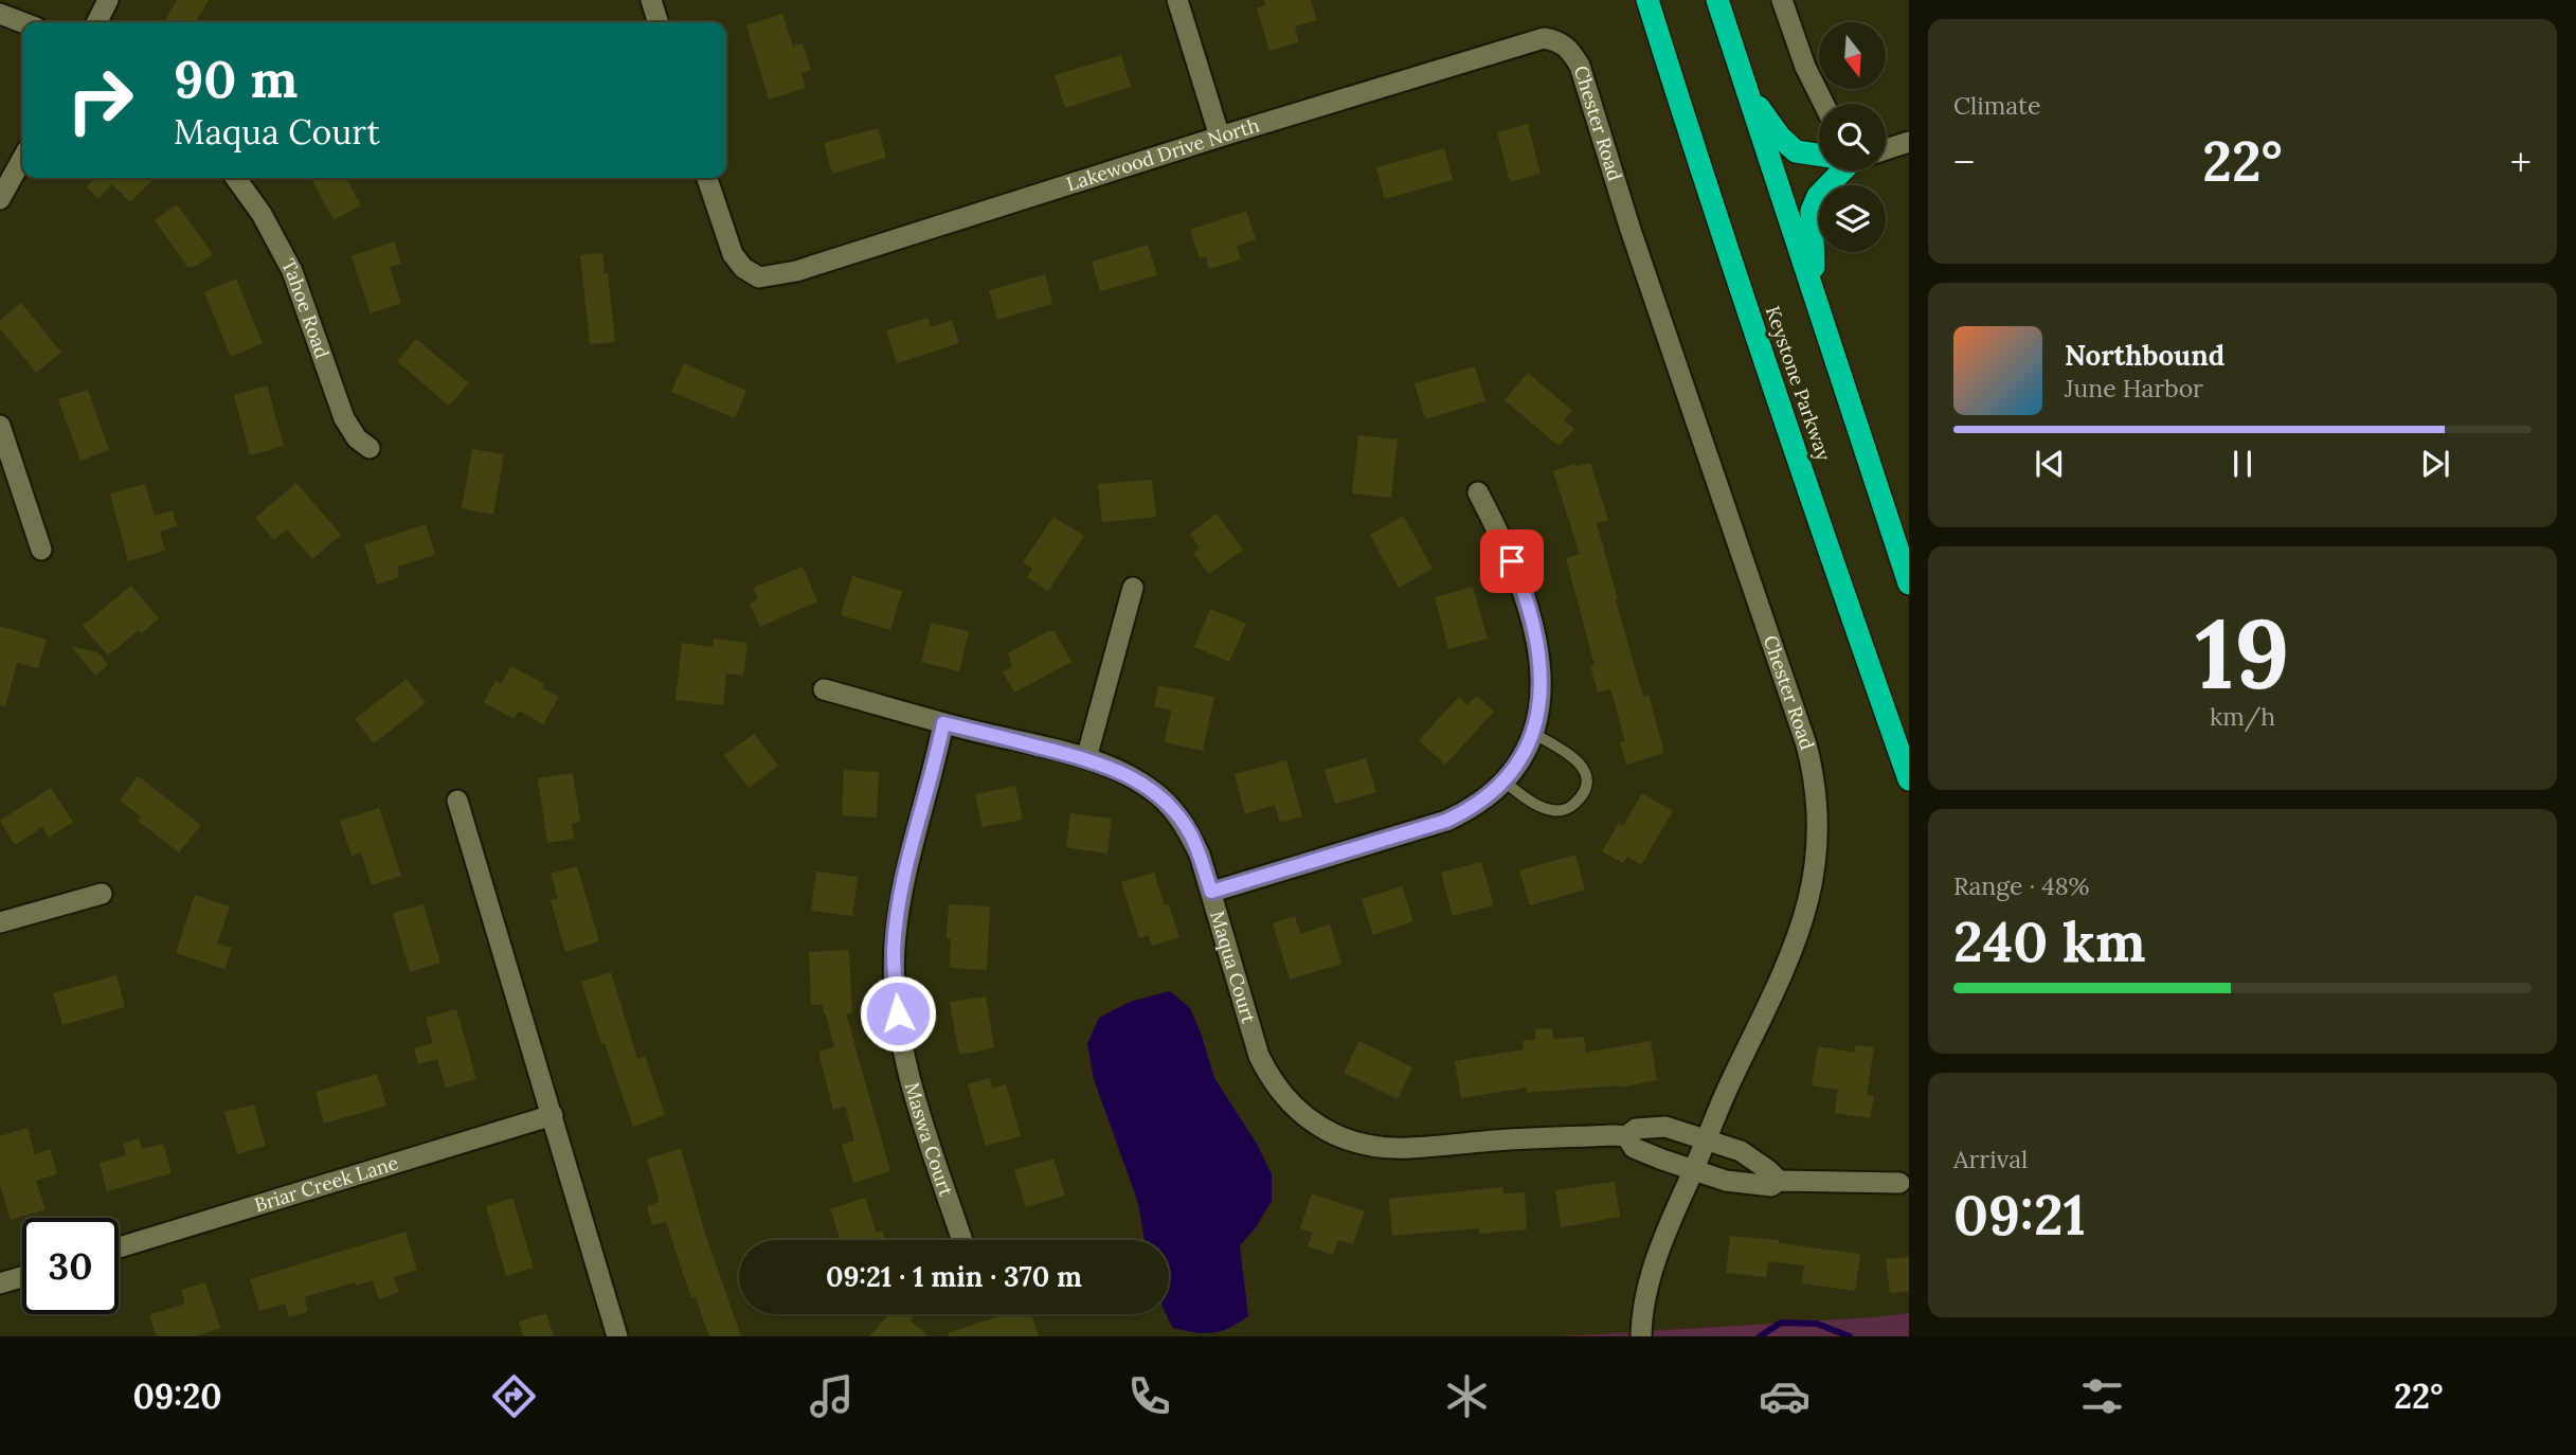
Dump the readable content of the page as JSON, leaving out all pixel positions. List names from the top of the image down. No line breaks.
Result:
{"streets":{"highway":["Keystone Parkway"],"street":["Chester Road","Lakewood Drive North","Tahoe Road","Maqua Court","Maswa Court","Briar Creek Lane"]},"crossings":[["Chester Road","Lakewood Drive North"],["Chester Road","Maqua Court"],["Maqua Court","Maswa Court"]],"north":"bottom","page":{"tile":["Climate",["19","km/h"],["Range · 48%","240 km"],["Arrival","09:21"]],"turn":["90 m","Maqua Court"],"heat":["−","22°","+"],"song":["Northbound","June Harbor"],"limit":"30","trip":"09:21 · 1 min · 370 m","tabs":["09:20","22°"]}}
